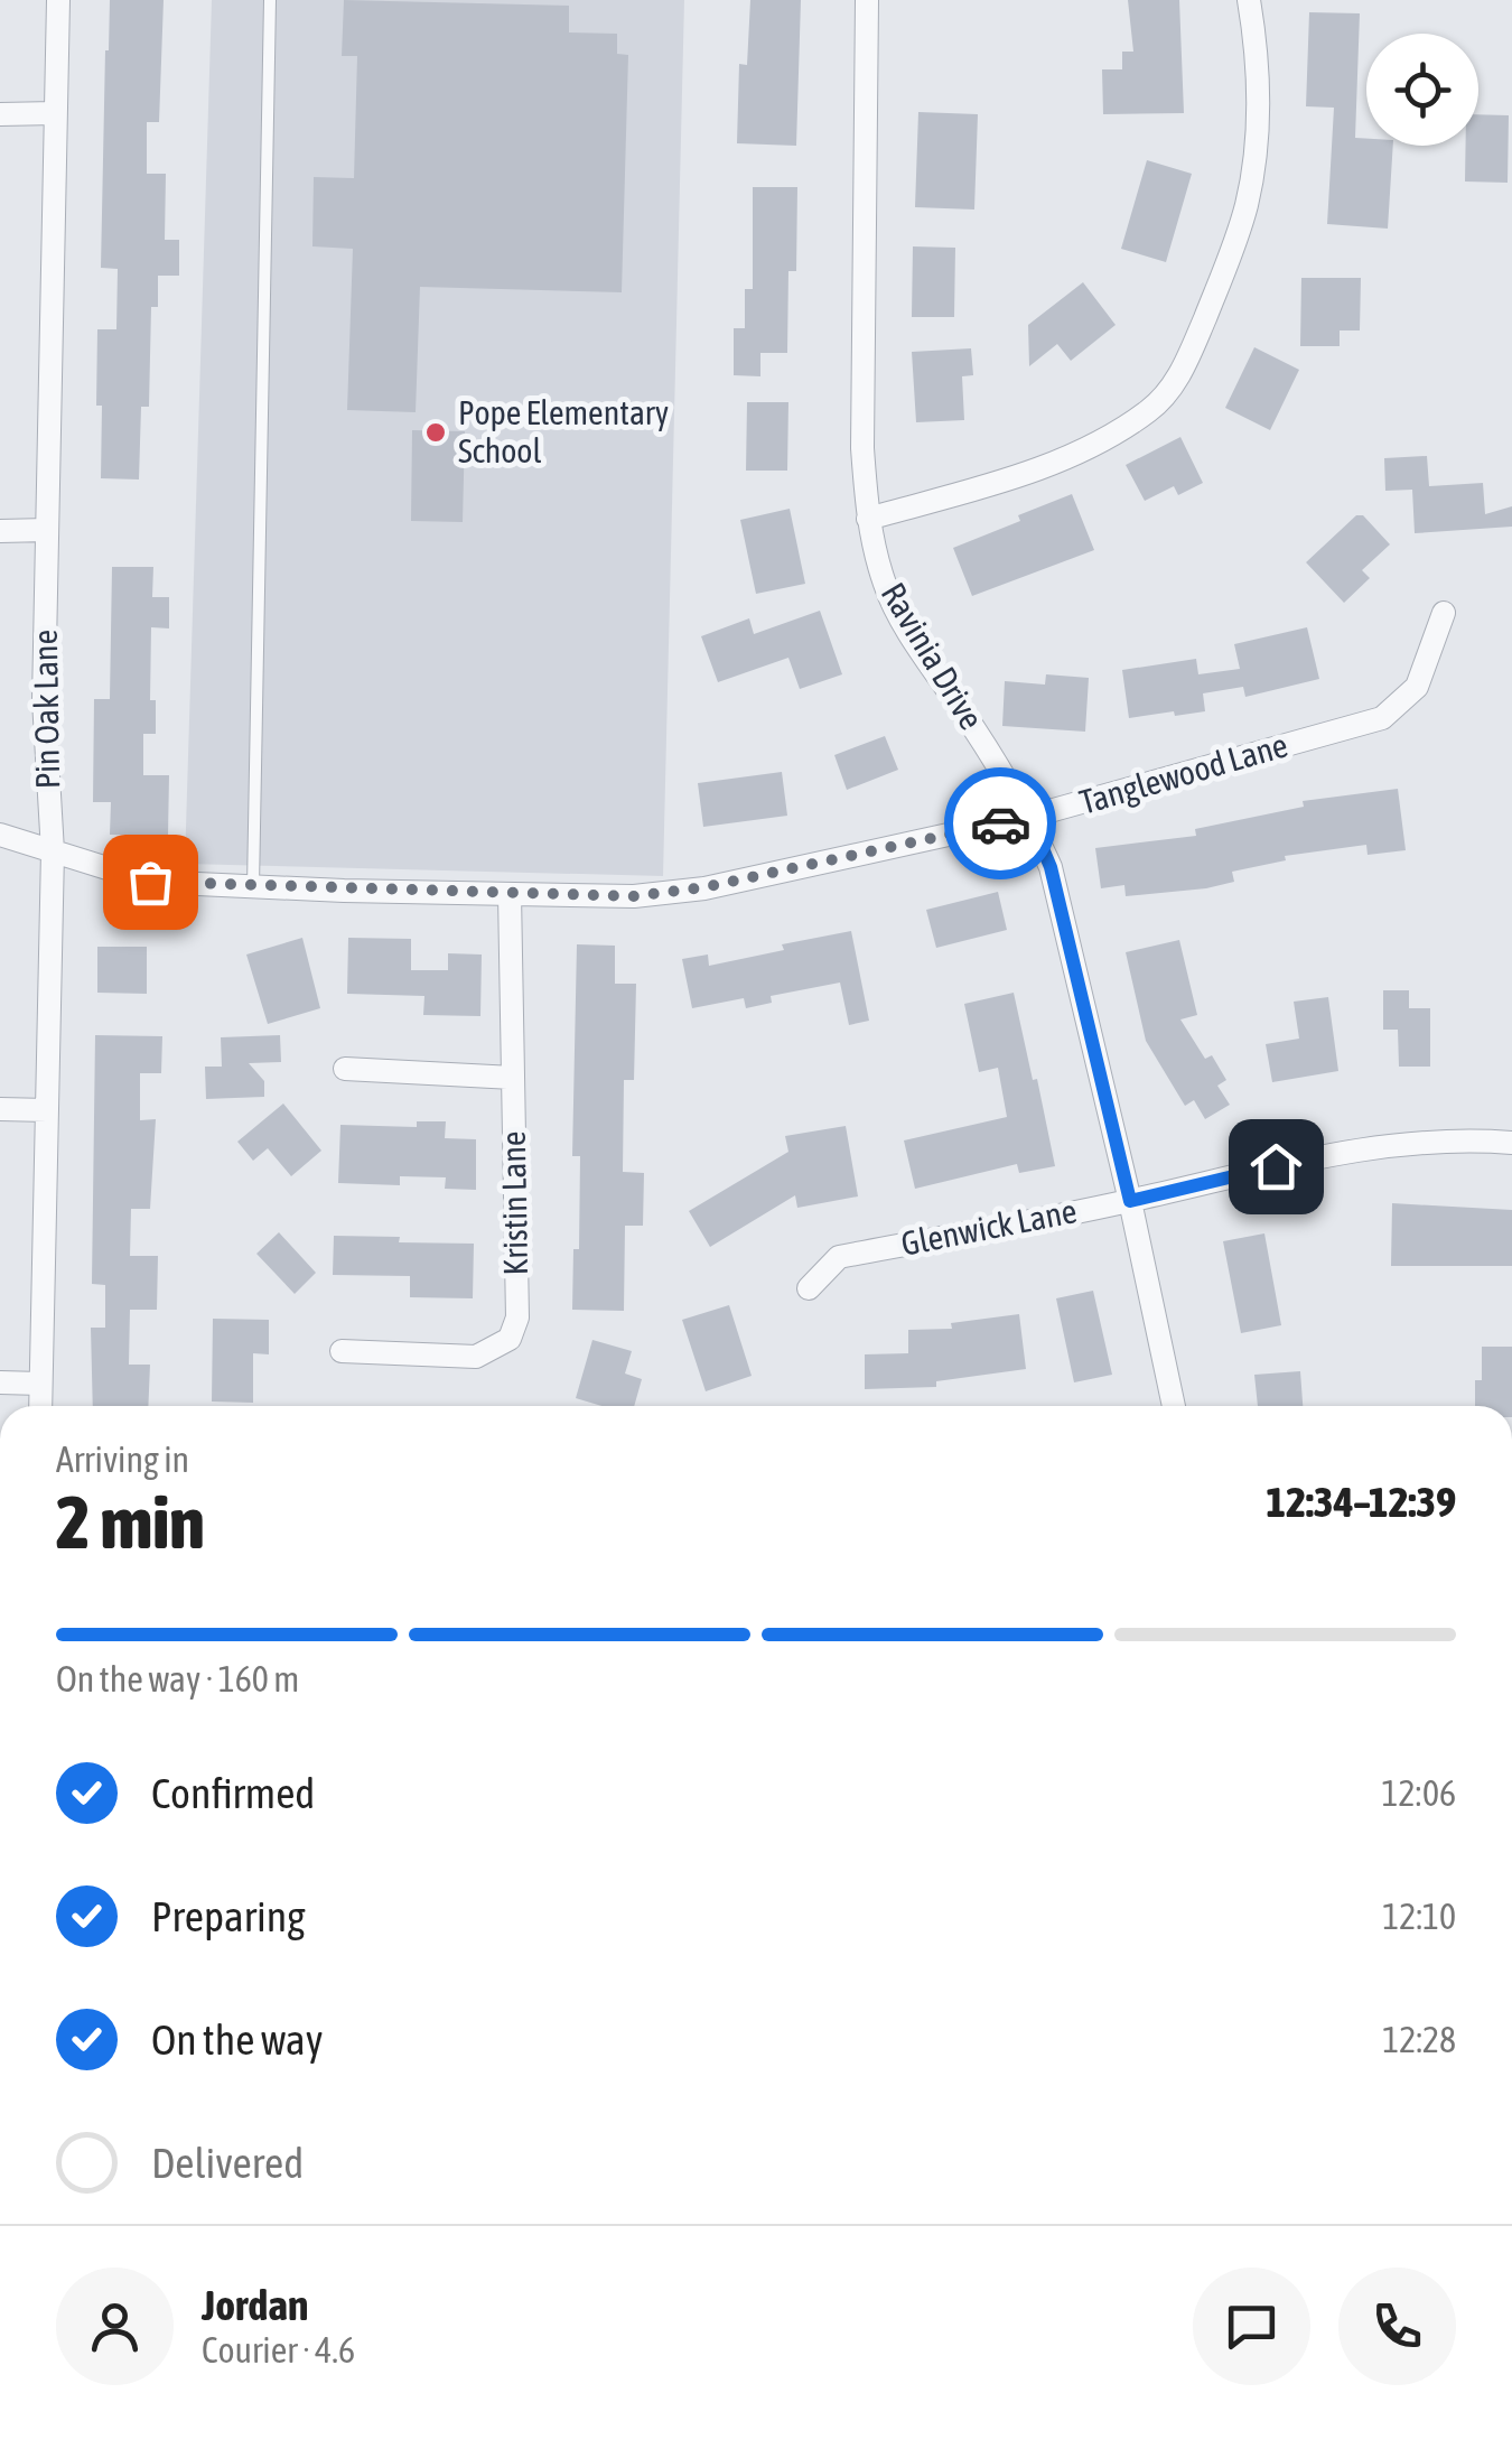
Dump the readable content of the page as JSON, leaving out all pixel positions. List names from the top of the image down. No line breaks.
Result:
{"streets":{"street":["Ravinia Drive","Pin Oak Lane","Tanglewood Lane","Kristin Lane","Glenwick Lane"]},"crossings":[["Ravinia Drive","Tanglewood Lane"],["Ravinia Drive","Glenwick Lane"],["Pin Oak Lane","Tanglewood Lane"],["Tanglewood Lane","Kristin Lane"]],"places":["Pope Elementary School"],"page":{"heading":["2 min","Arriving in","12:34–12:39"],"panel":["Jordan","Courier · 4.6"],"bar":"On the way · 160 m","list":[["Confirmed","12:06"],["Preparing","12:10"],["On the way","12:28"],"Delivered"]}}
